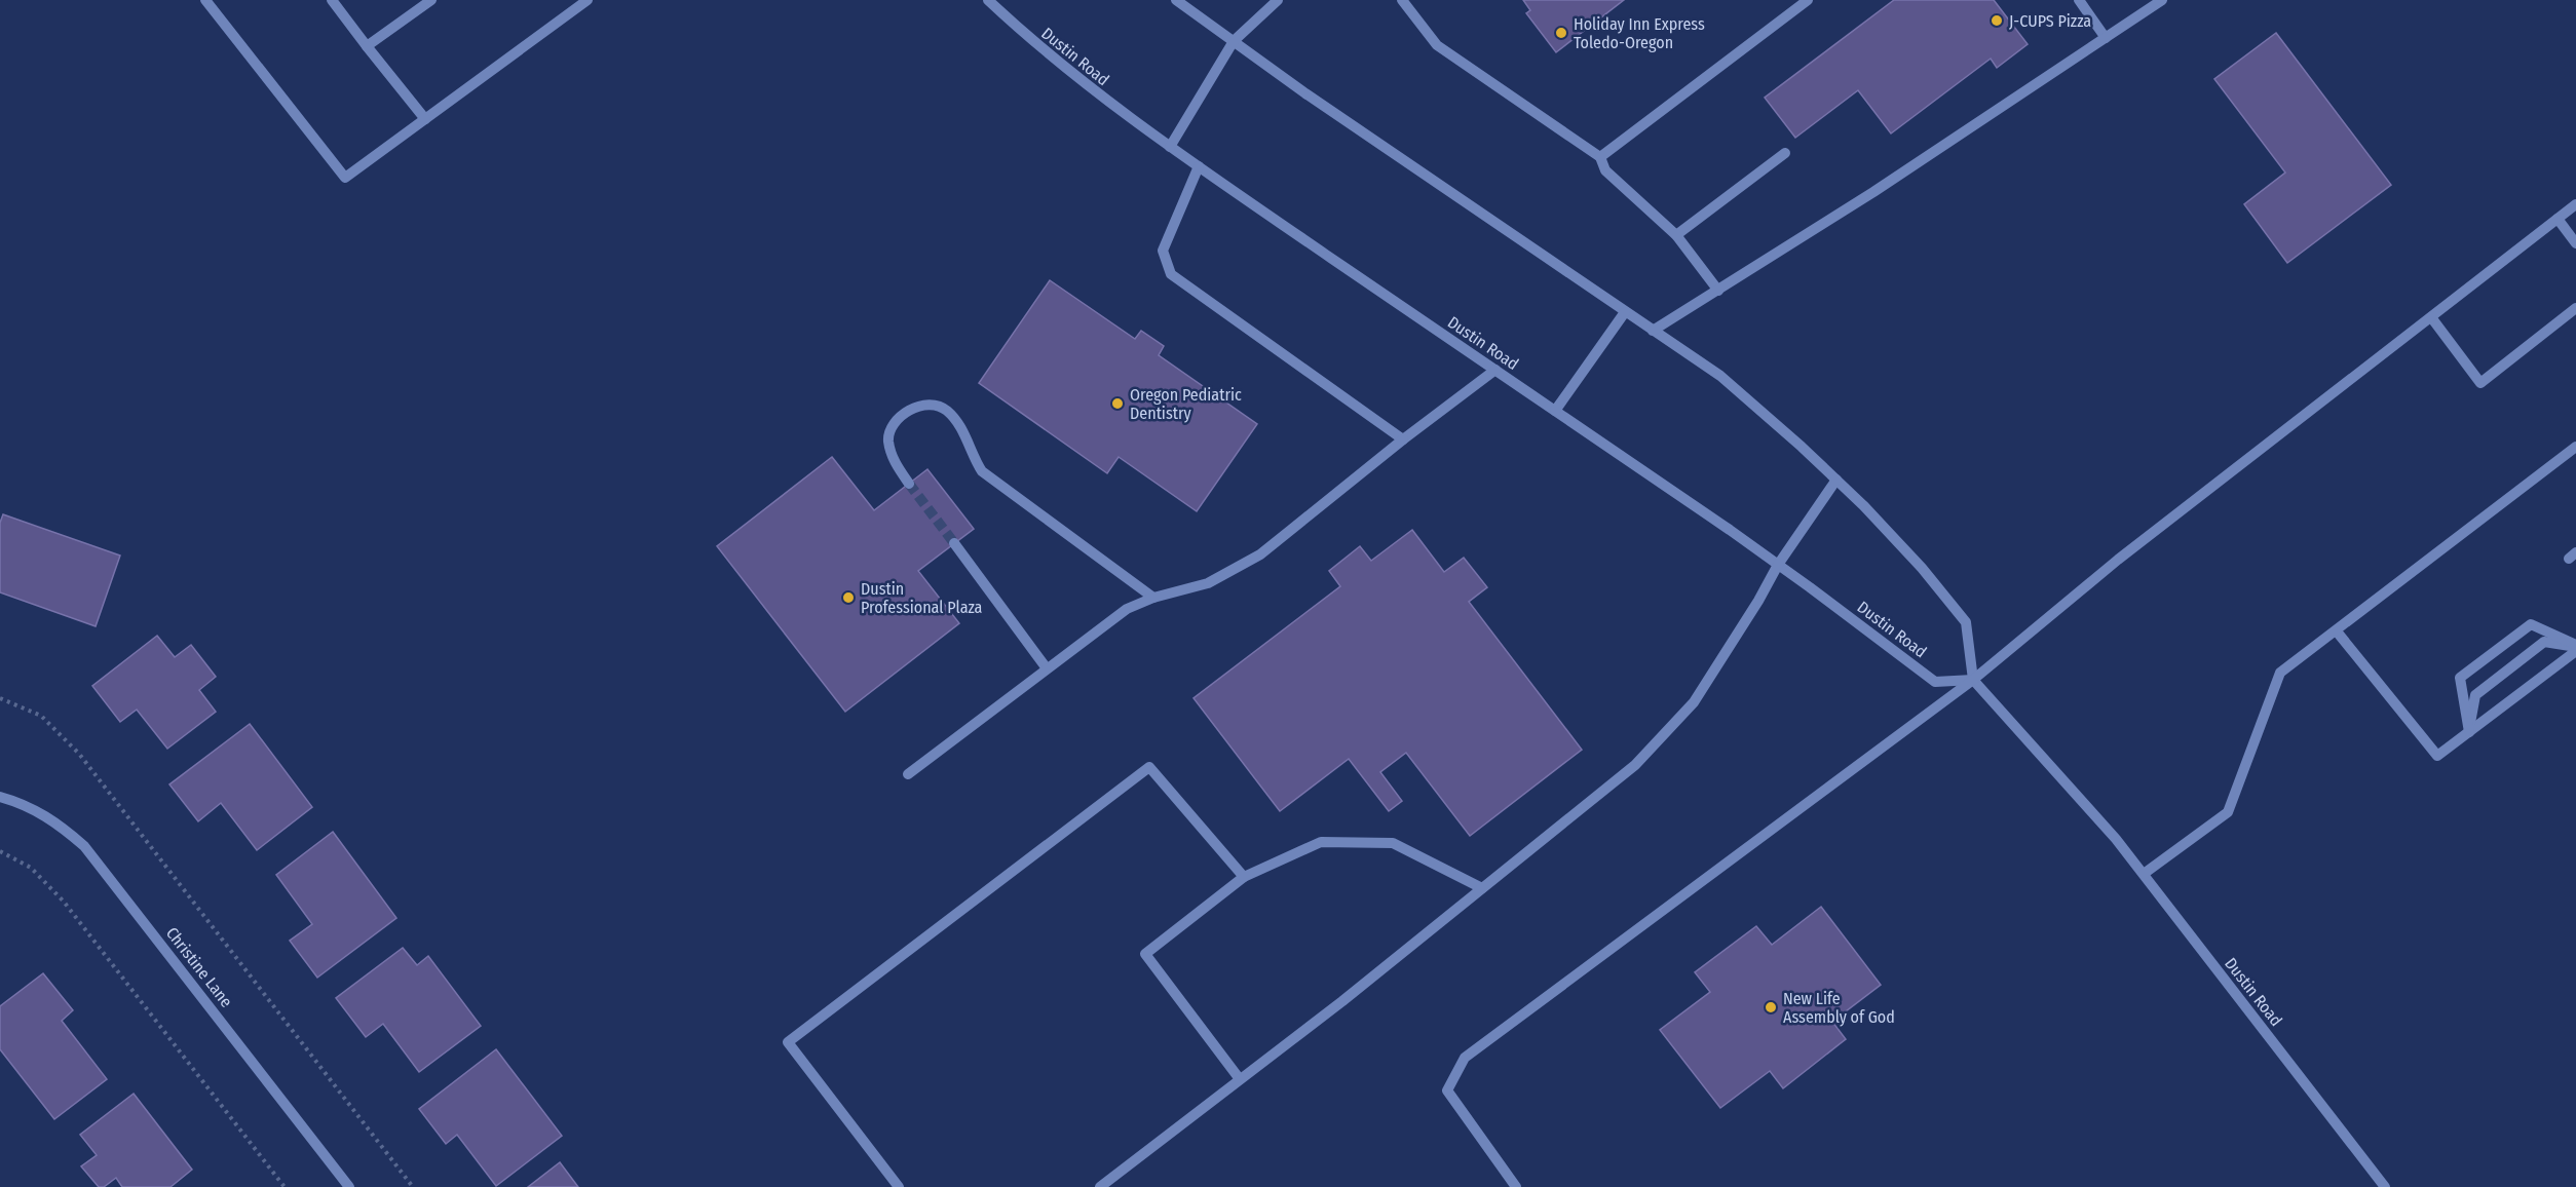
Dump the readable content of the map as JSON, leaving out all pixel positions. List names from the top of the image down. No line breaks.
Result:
{"streets":{"street":["Dustin Road","Christine Lane"]},"places":["J-CUPS Pizza","Holiday Inn Express Toledo-Oregon","Oregon Pediatric Dentistry","Dustin Professional Plaza","New Life Assembly of God"]}
